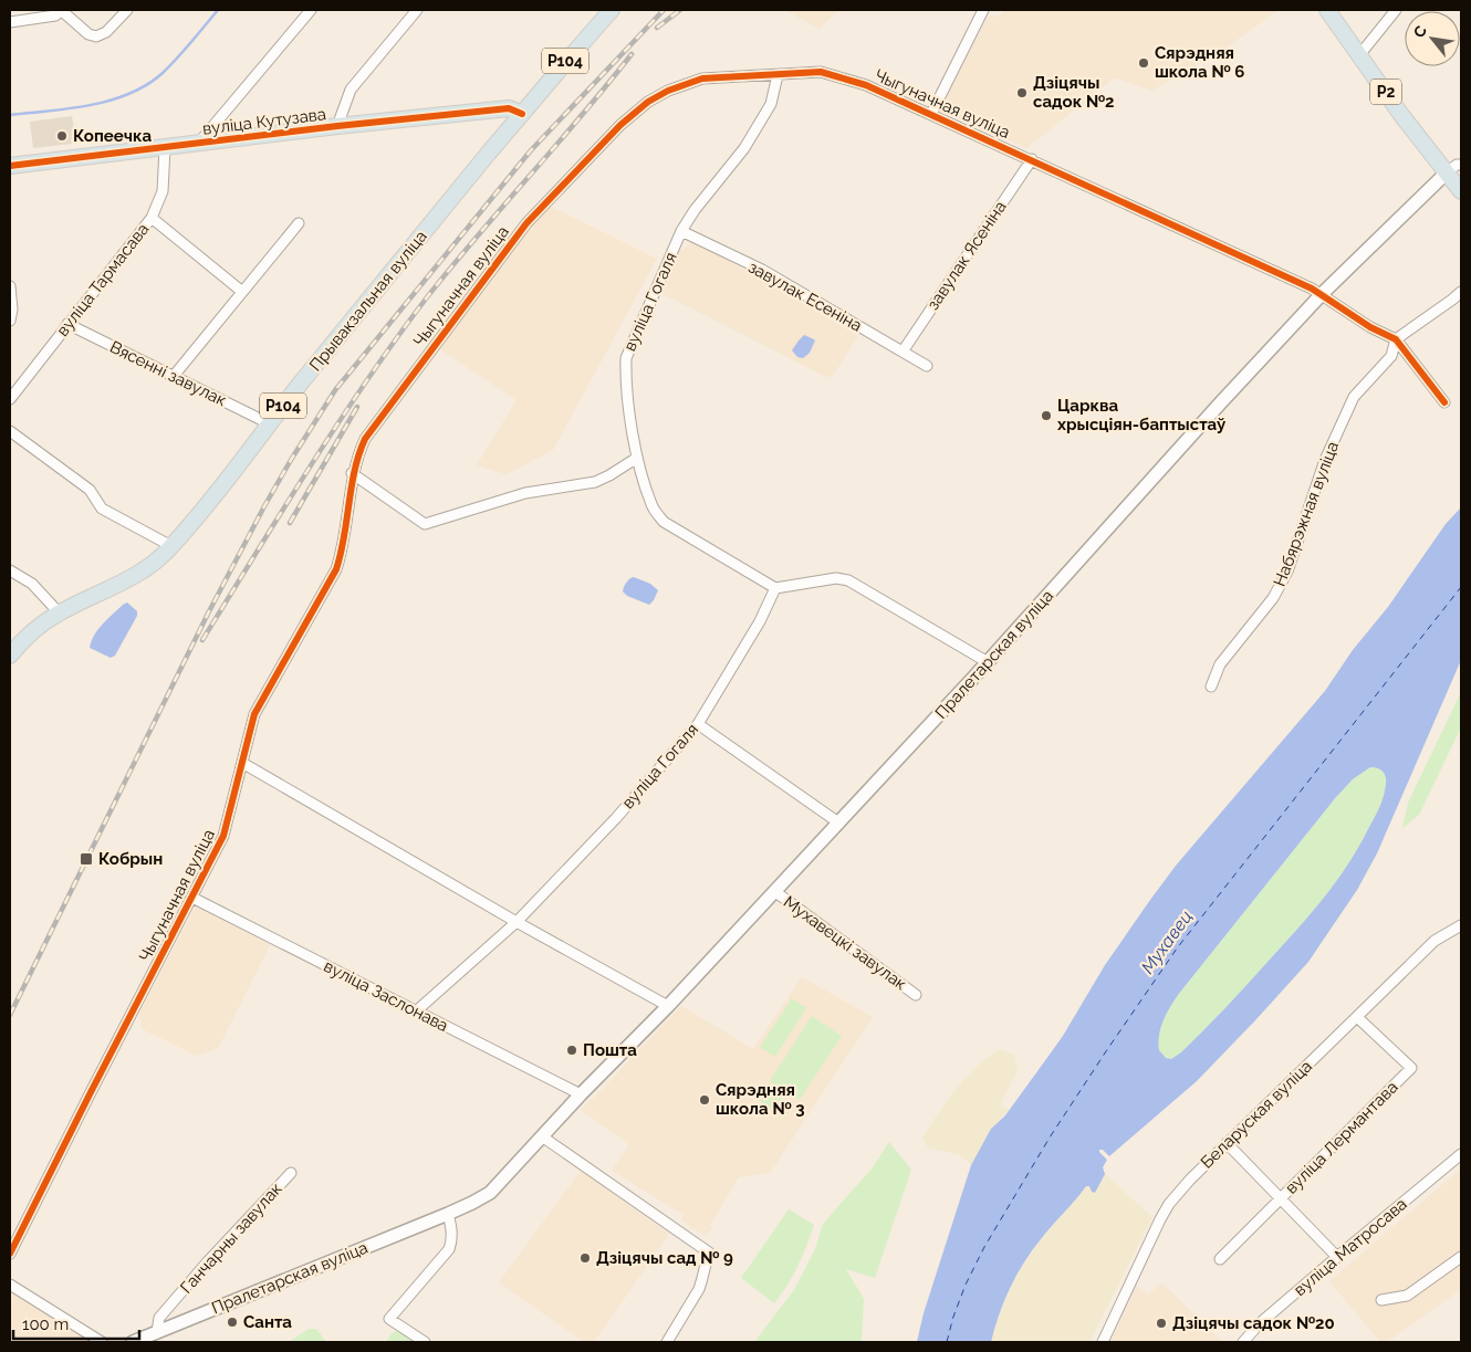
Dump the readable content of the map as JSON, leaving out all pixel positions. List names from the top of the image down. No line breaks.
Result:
{"streets":{"main road":["Р104","Р2","вуліца Кутузава","Прывакзальная вуліца","Пралетарская вуліца"],"street":["Чыгуначная вуліца","завулак Ясеніна","вуліца Тармасава","завулак Есеніна","вуліца Гогаля","Вясенні завулак","Набярэжная вуліца","Мухавецкі завулак","вуліца Заслонава","Беларуская вуліца","вуліца Лермантава","Ганчарны завулак","вуліца Матросава"]},"crossings":[["Р2","Пралетарская вуліца"],["Чыгуначная вуліца","завулак Ясеніна"],["Чыгуначная вуліца","вуліца Гогаля"],["Чыгуначная вуліца","Набярэжная вуліца"],["Чыгуначная вуліца","Пралетарская вуліца"],["Чыгуначная вуліца","вуліца Заслонава"],["вуліца Кутузава","вуліца Тармасава"],["вуліца Кутузава","Прывакзальная вуліца"],["завулак Ясеніна","завулак Есеніна"],["вуліца Тармасава","Вясенні завулак"],["завулак Есеніна","вуліца Гогаля"],["Прывакзальная вуліца","Вясенні завулак"],["вуліца Гогаля","вуліца Заслонава"],["Пралетарская вуліца","Мухавецкі завулак"],["Пралетарская вуліца","вуліца Заслонава"],["Пралетарская вуліца","Ганчарны завулак"],["Беларуская вуліца","вуліца Лермантава"]],"water":["Мухавец"],"places":{"other":["Сярэдняя школа № 6","Дзіцячы садок №2","Копеечка","Царква хрысціян-баптыстаў","Пошта","Сярэдняя школа № 3","Дзіцячы сад № 9","Санта","Дзіцячы садок №20"],"transit":["Кобрын"]},"scale_bar":"100 m","north":"top left"}
